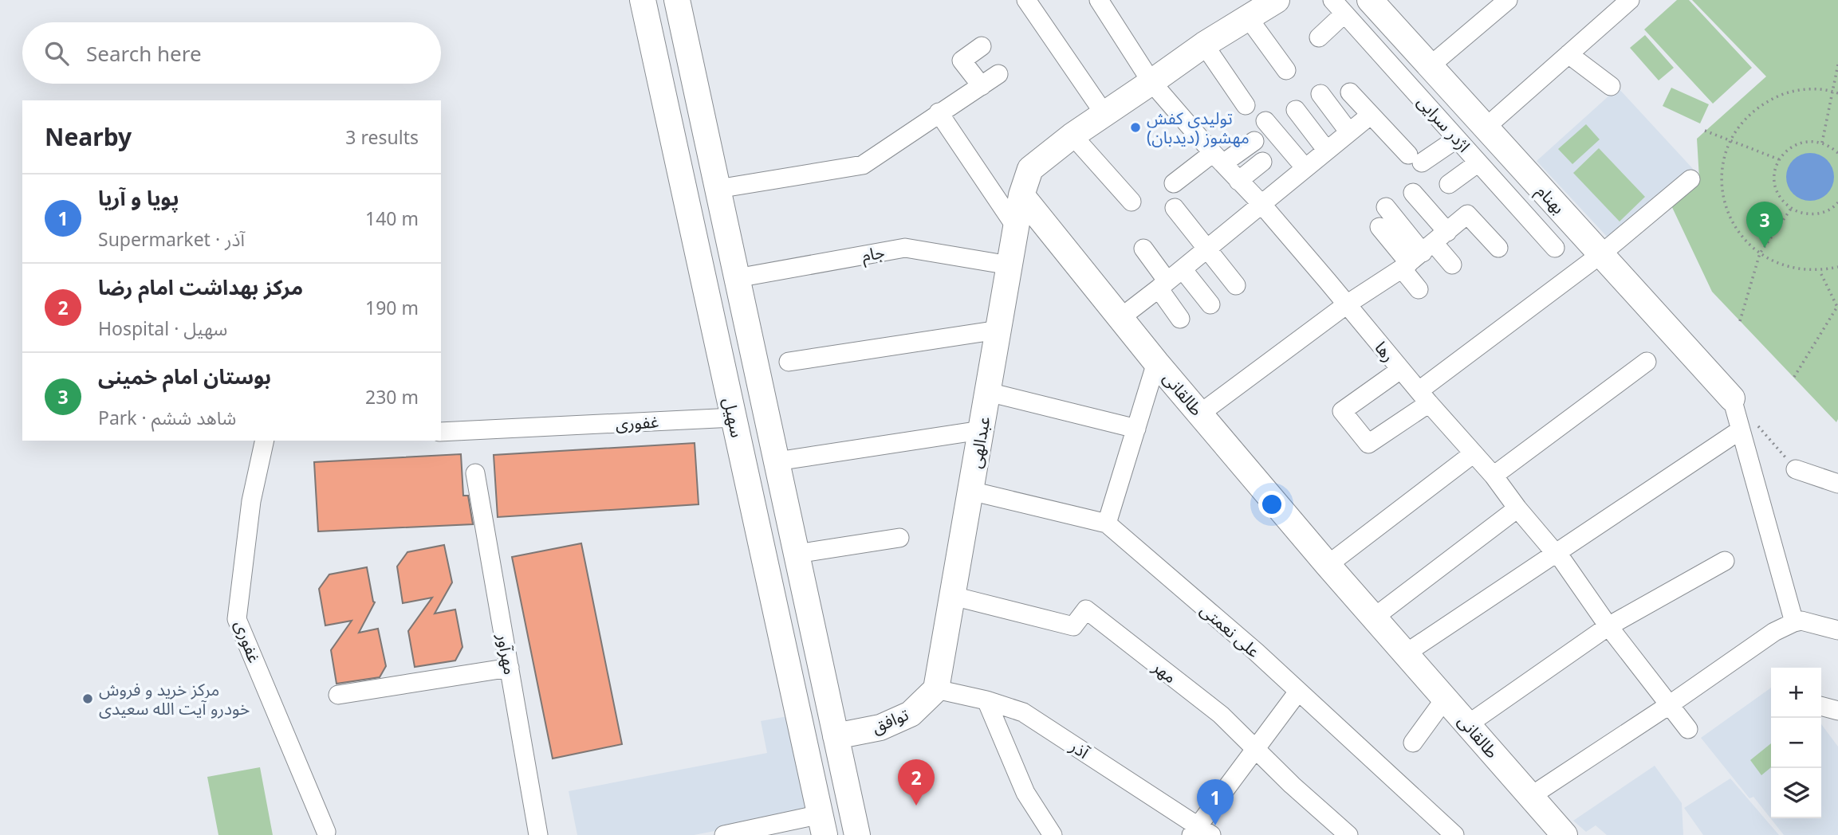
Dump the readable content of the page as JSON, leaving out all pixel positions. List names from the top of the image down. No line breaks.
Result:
{"streets":{"street":["اژدر سرایی","بهنام","جام","رها","طالقانی","سهیل","غفوری","عبدالهی","علی نعمتی","مهرآور","مهر","توافق","آذر"]},"crossings":[["جام","سهیل"],["جام","عبدالهی"],["طالقانی","عبدالهی"],["سهیل","غفوری"],["سهیل","توافق"],["عبدالهی","علی نعمتی"],["عبدالهی","مهر"],["عبدالهی","توافق"],["عبدالهی","آذر"],["توافق","آذر"]],"places":["تولیدی کفش مهشوز (دیدبان)","مرکز خرید و فروش خودرو آیت الله سعیدی"],"page":{"search":"Search here","heading":["Nearby","3 results"],"list":[{"mark":"1","name":"پویا و آریا","note":"Supermarket · آذر","value":"140 m"},{"mark":"2","name":"مرکز بهداشت امام رضا","note":"Hospital · سهیل","value":"190 m"},{"mark":"3","name":"بوستان امام خمینی","note":"Park · شاهد ششم","value":"230 m"}],"pins":["3","2","1"],"map_buttons":["+","−"]}}
